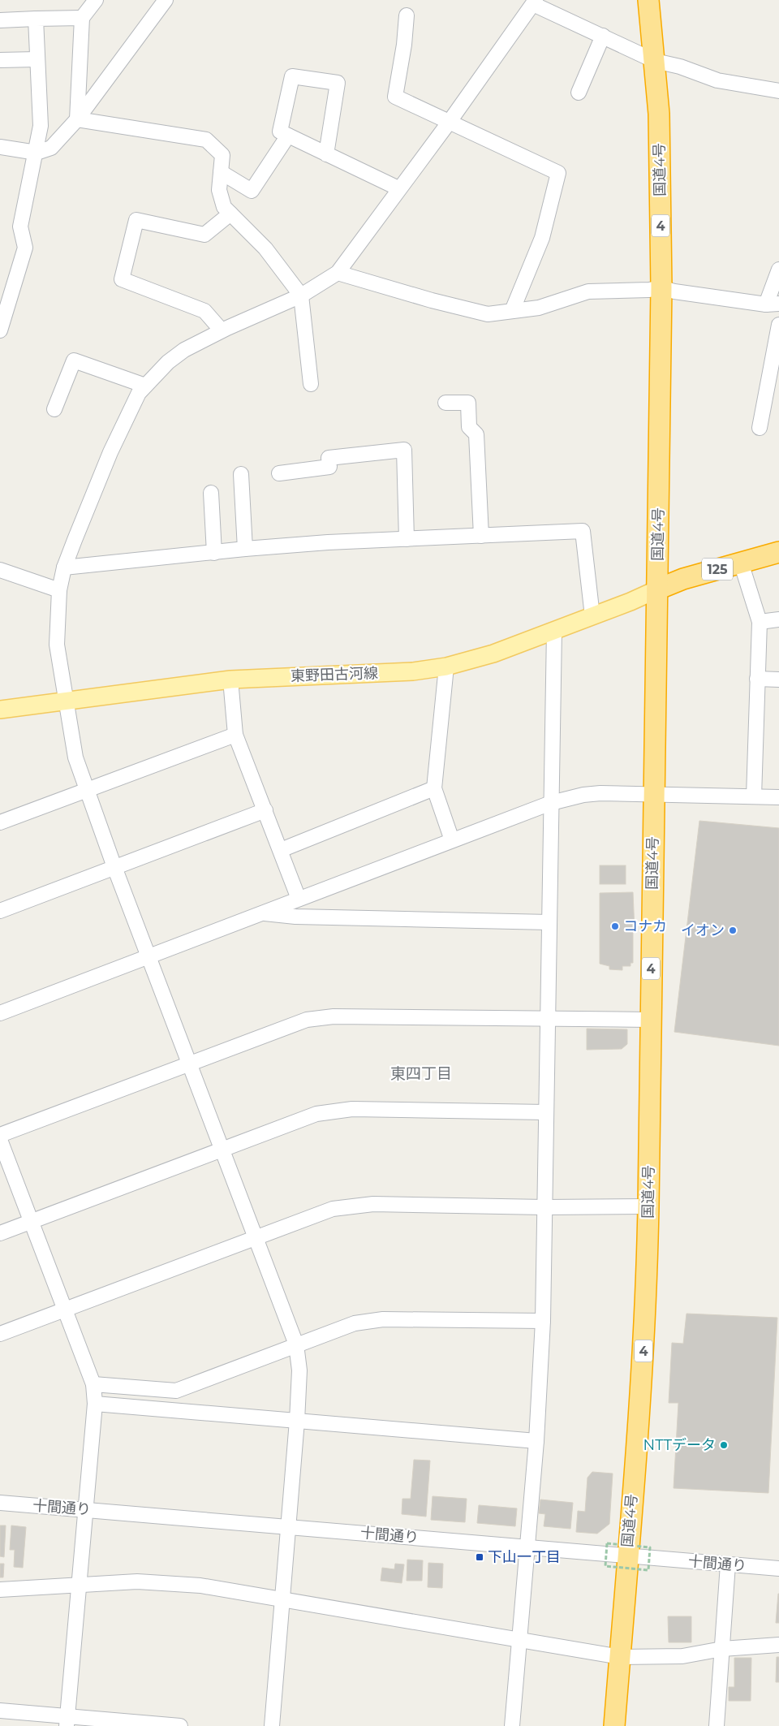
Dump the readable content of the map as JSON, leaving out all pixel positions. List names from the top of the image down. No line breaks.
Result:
{"streets":{"highway":["国道4号","4","125"],"main road":["東野田古河線"],"street":["十間通り"]},"crossings":[["国道4号","125"],["国道4号","東野田古河線"],["国道4号","十間通り"],["125","東野田古河線"]],"districts":["東四丁目"],"places":{"other":["コナカ","イオン","NTTデータ"],"transit":["下山一丁目"]}}
